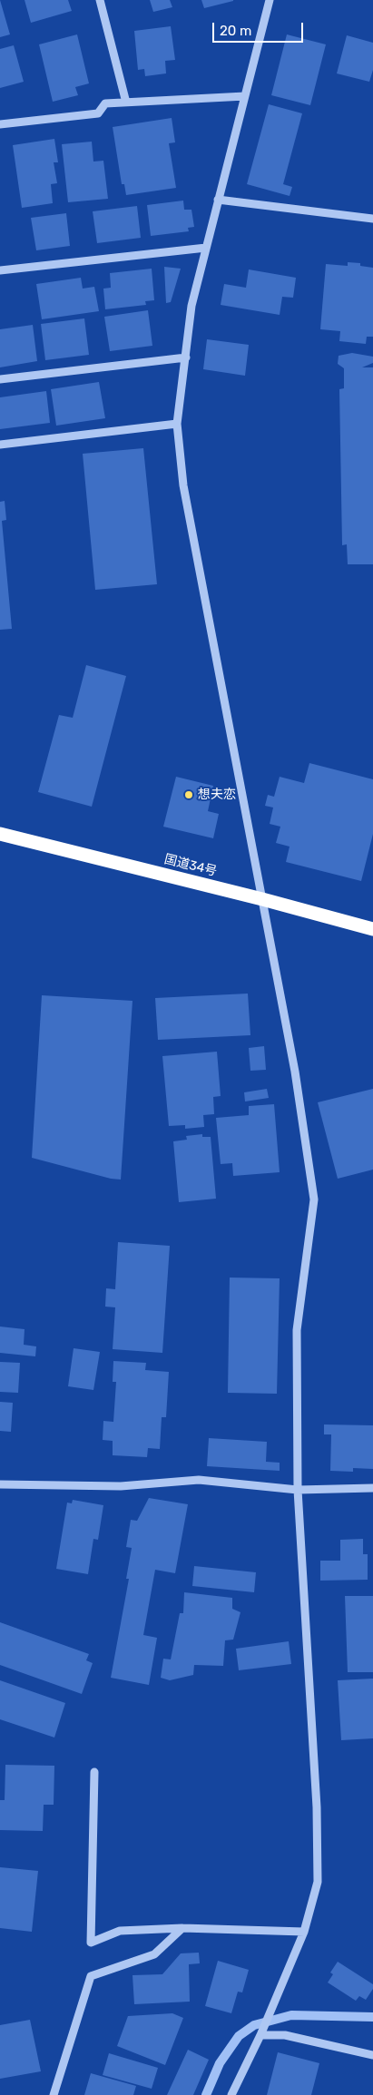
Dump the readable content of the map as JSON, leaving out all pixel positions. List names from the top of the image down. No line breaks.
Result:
{"streets":{"highway":["国道34号"]},"places":["想夫恋"],"scale_bar":"20 m"}
